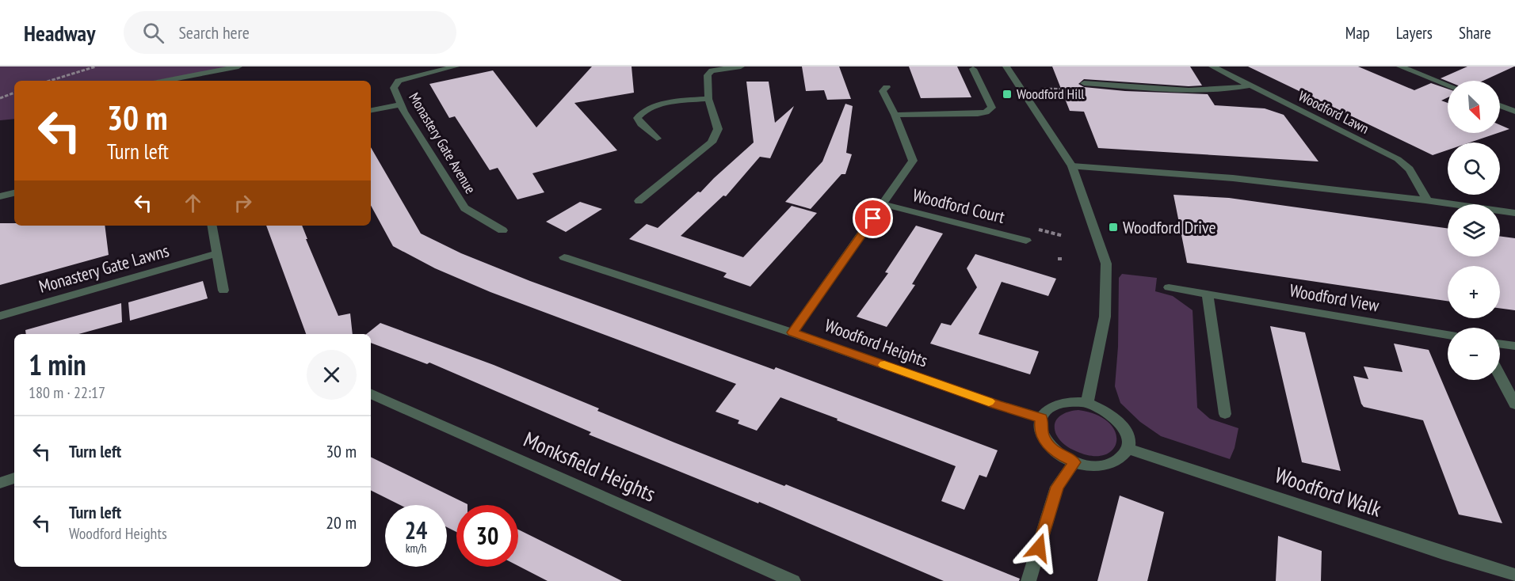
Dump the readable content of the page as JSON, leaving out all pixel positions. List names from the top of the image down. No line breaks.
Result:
{"streets":{"street":["Woodford Lawn","Monastery Gate Avenue","Woodford Court","Monastery Gate Lawns","Woodford View","Woodford Heights","Monksfield Heights","Woodford Walk"]},"crossings":[["Woodford Court","Woodford Heights"],["Woodford Heights","Woodford Walk"]],"places":{"transit":["Woodford Hill","Woodford Drive"]},"north":"bottom right","page":{"header":"Headway","search":"Search here","nav":["Map","Layers","Share"],"map_buttons":["+","−"],"turn":["30 m","Turn left"],"heading":["1 min","180 m · 22:17"],"list":[{"name":"Turn left","value":"30 m"},{"name":"Turn left","note":"Woodford Heights","value":"20 m"}],"speed":"24 km/h","limit":"30"}}
